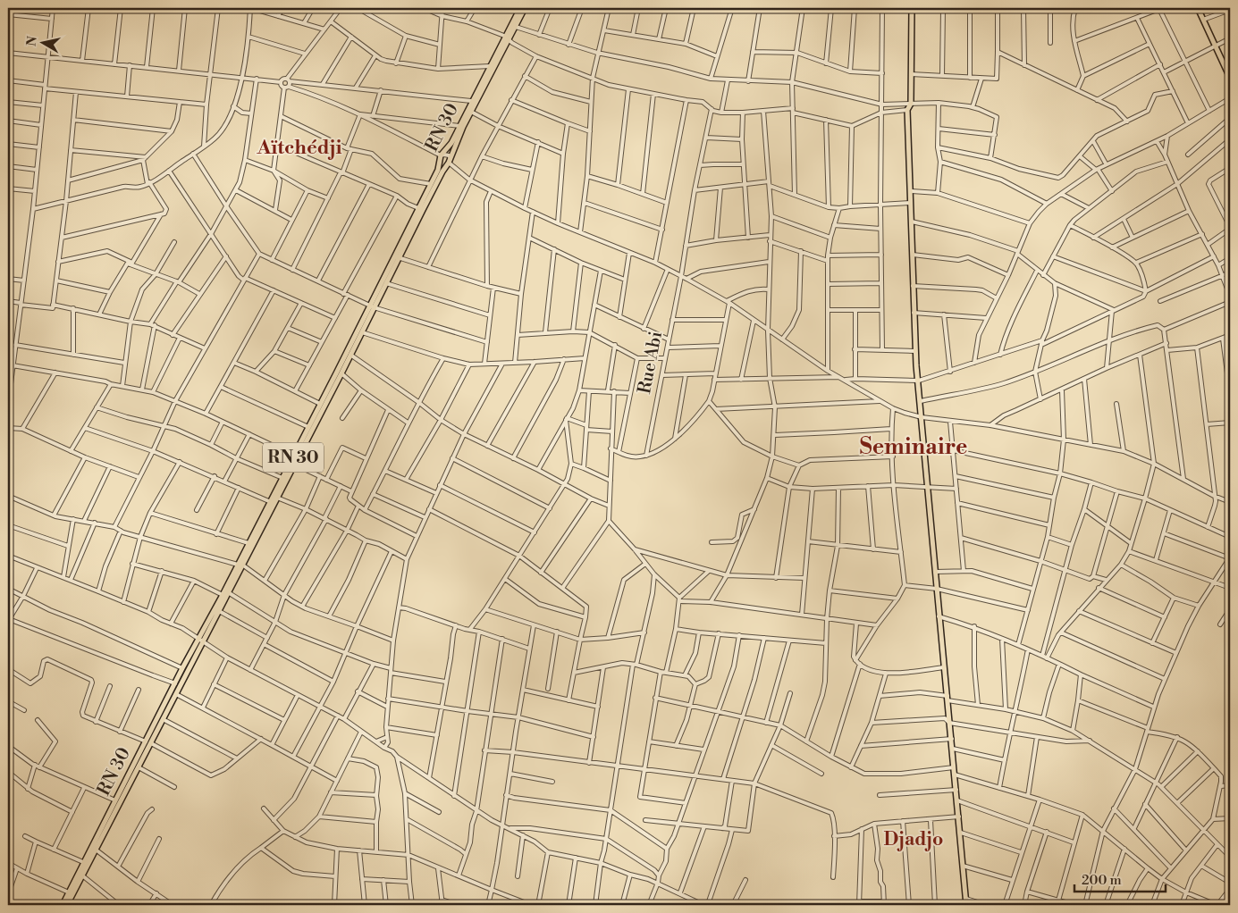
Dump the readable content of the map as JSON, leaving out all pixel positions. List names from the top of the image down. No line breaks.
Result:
{"streets":{"main road":["RN 30"],"street":["Rue Abi"]},"districts":["Aïtchédji","Seminaire","Djadjo"],"scale_bar":"200 m","north":"left"}
